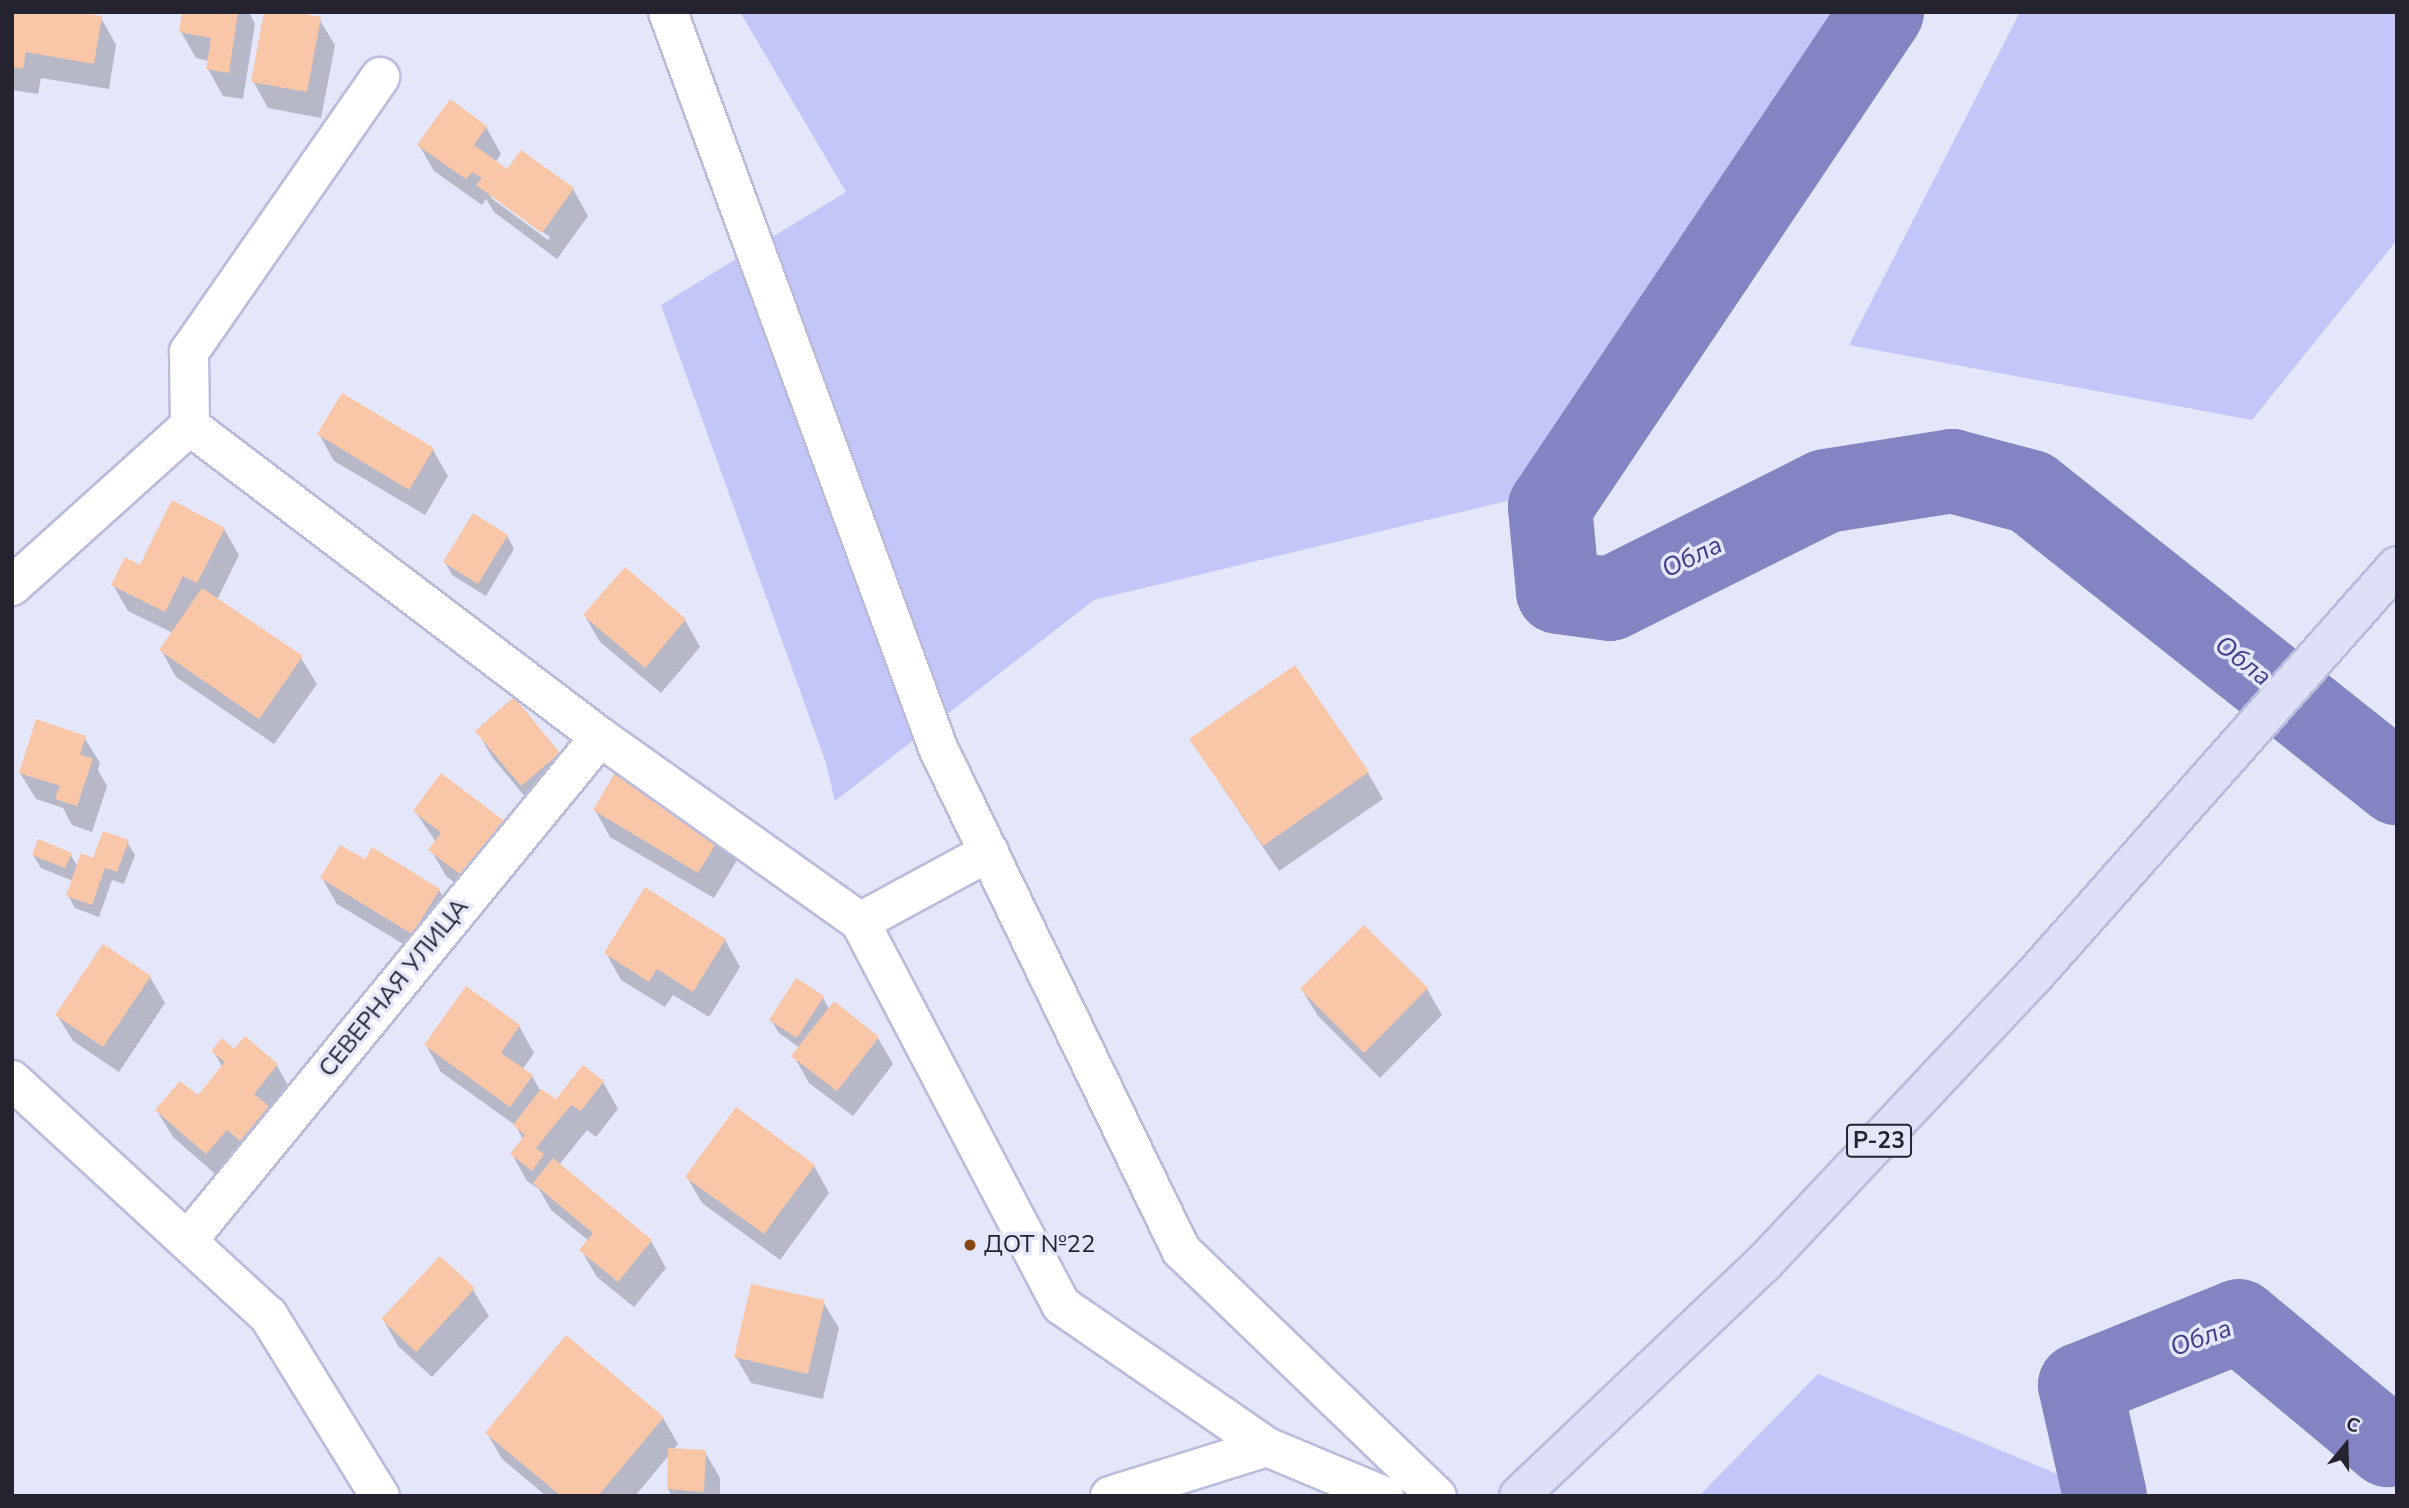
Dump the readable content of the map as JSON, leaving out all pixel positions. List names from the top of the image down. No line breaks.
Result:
{"streets":{"main road":["Р-23"],"street":["СЕВЕРНАЯ УЛИЦА"]},"water":["Обла"],"places":["ДОТ №22"],"north":"top"}
